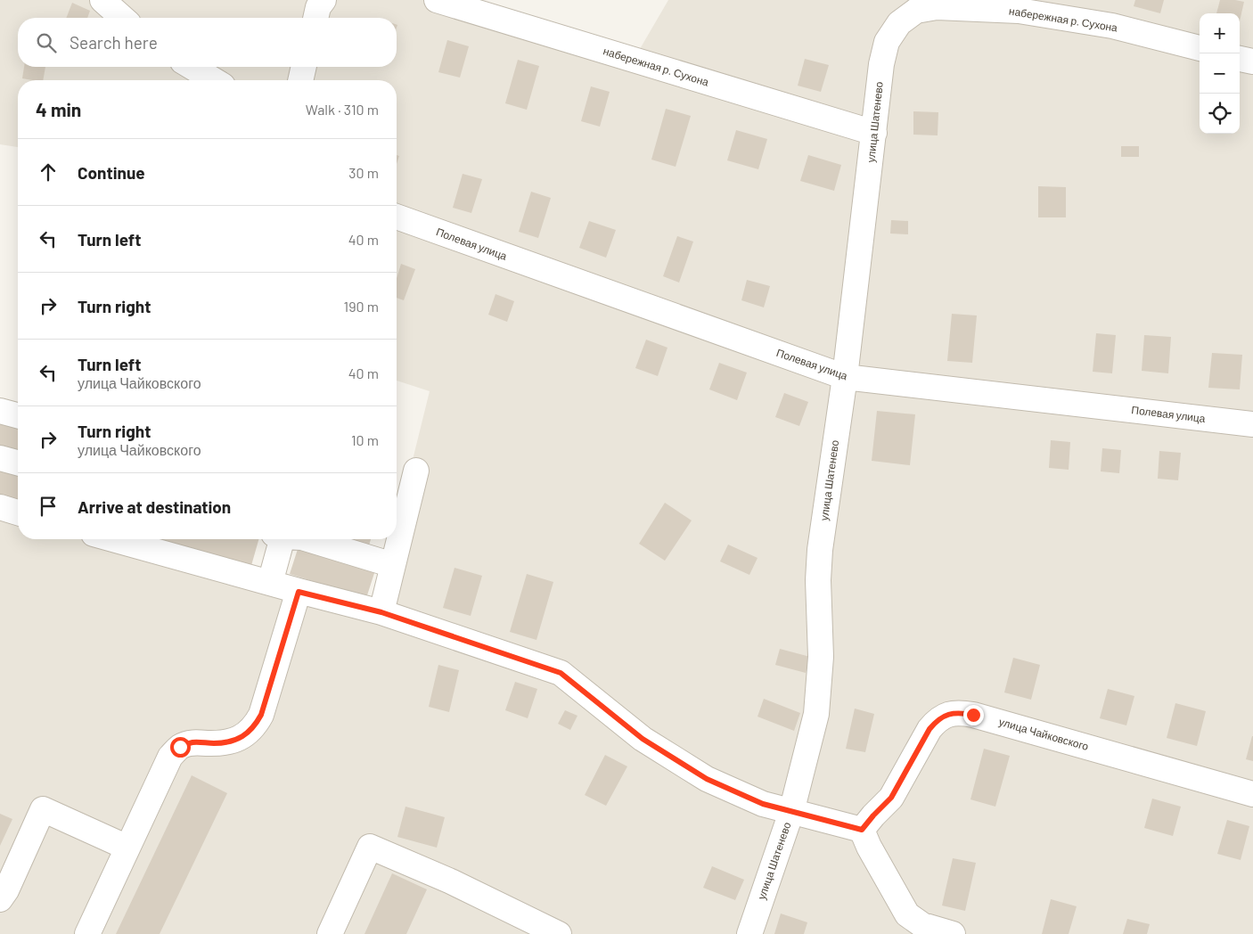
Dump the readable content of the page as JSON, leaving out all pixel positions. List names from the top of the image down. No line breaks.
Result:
{"streets":{"street":["набережная р. Сухона","улица Шатенево","Полевая улица","улица Чайковского"]},"crossings":[["набережная р. Сухона","улица Шатенево"],["улица Шатенево","Полевая улица"]],"page":{"map_buttons":["+","−"],"search":"Search here","heading":["4 min","Walk · 310 m"],"list":[["Continue","30 m"],["Turn left","40 m"],["Turn right","190 m"],["Turn left","улица Чайковского","40 m"],["Turn right","улица Чайковского","10 m"],"Arrive at destination"]}}
